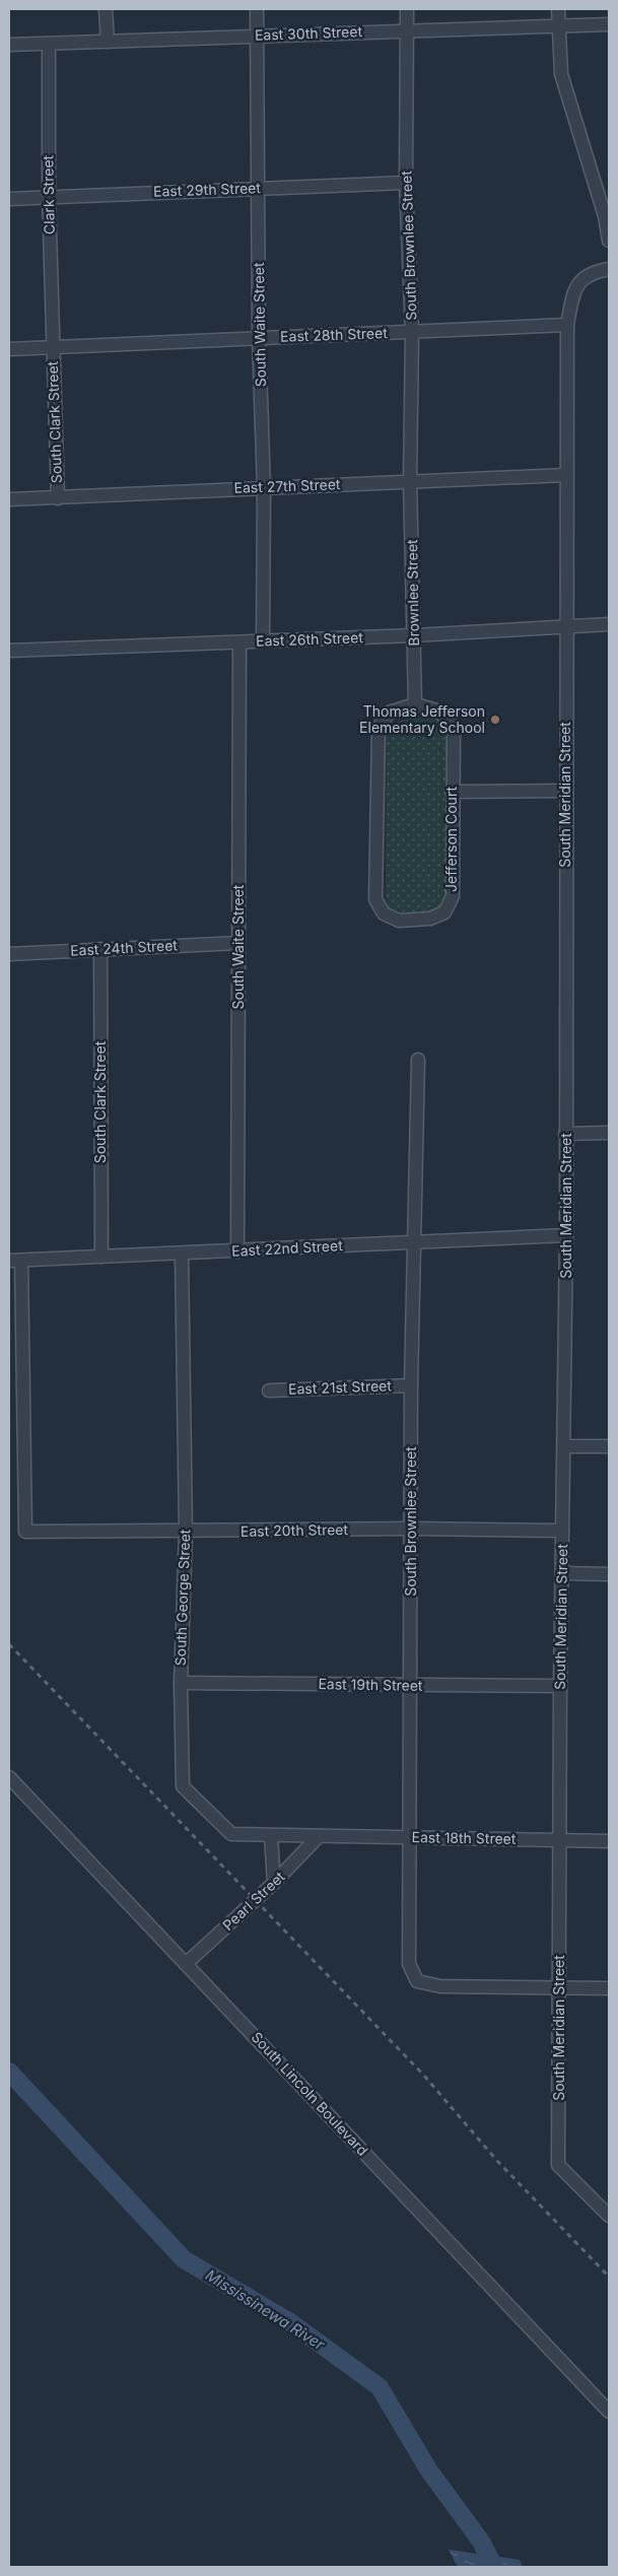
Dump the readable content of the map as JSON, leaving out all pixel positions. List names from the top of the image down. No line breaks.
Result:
{"streets":{"street":["East 30th Street","East 29th Street","Clark Street","South Brownlee Street","South Waite Street","East 28th Street","South Clark Street","East 27th Street","Brownlee Street","East 26th Street","South Meridian Street","Jefferson Court","East 24th Street","East 22nd Street","East 21st Street","East 20th Street","South George Street","East 19th Street","East 18th Street","Pearl Street","South Lincoln Boulevard"]},"crossings":[["East 30th Street","Clark Street"],["East 30th Street","South Brownlee Street"],["East 30th Street","South Waite Street"],["East 29th Street","Clark Street"],["East 29th Street","South Brownlee Street"],["East 29th Street","South Waite Street"],["Clark Street","East 28th Street"],["Clark Street","South Clark Street"],["South Brownlee Street","East 28th Street"],["South Brownlee Street","East 27th Street"],["South Brownlee Street","Brownlee Street"],["South Brownlee Street","South Meridian Street"],["South Brownlee Street","East 22nd Street"],["South Brownlee Street","East 21st Street"],["South Brownlee Street","East 20th Street"],["South Brownlee Street","East 19th Street"],["South Brownlee Street","East 18th Street"],["South Waite Street","East 28th Street"],["South Waite Street","East 27th Street"],["South Waite Street","East 26th Street"],["South Waite Street","East 24th Street"],["South Waite Street","East 22nd Street"],["East 28th Street","South Clark Street"],["East 28th Street","South Meridian Street"],["South Clark Street","East 27th Street"],["South Clark Street","East 24th Street"],["South Clark Street","East 22nd Street"],["East 27th Street","Brownlee Street"],["East 27th Street","South Meridian Street"],["Brownlee Street","East 26th Street"],["Brownlee Street","Jefferson Court"],["East 26th Street","South Meridian Street"],["South Meridian Street","East 22nd Street"],["South Meridian Street","East 20th Street"],["South Meridian Street","East 19th Street"],["South Meridian Street","East 18th Street"],["East 22nd Street","East 20th Street"],["East 22nd Street","South George Street"],["East 20th Street","South George Street"],["South George Street","East 19th Street"],["South George Street","East 18th Street"],["South George Street","Pearl Street"],["East 18th Street","Pearl Street"],["Pearl Street","South Lincoln Boulevard"]],"water":["Mississinewa River"],"places":["Thomas Jefferson Elementary School"]}
